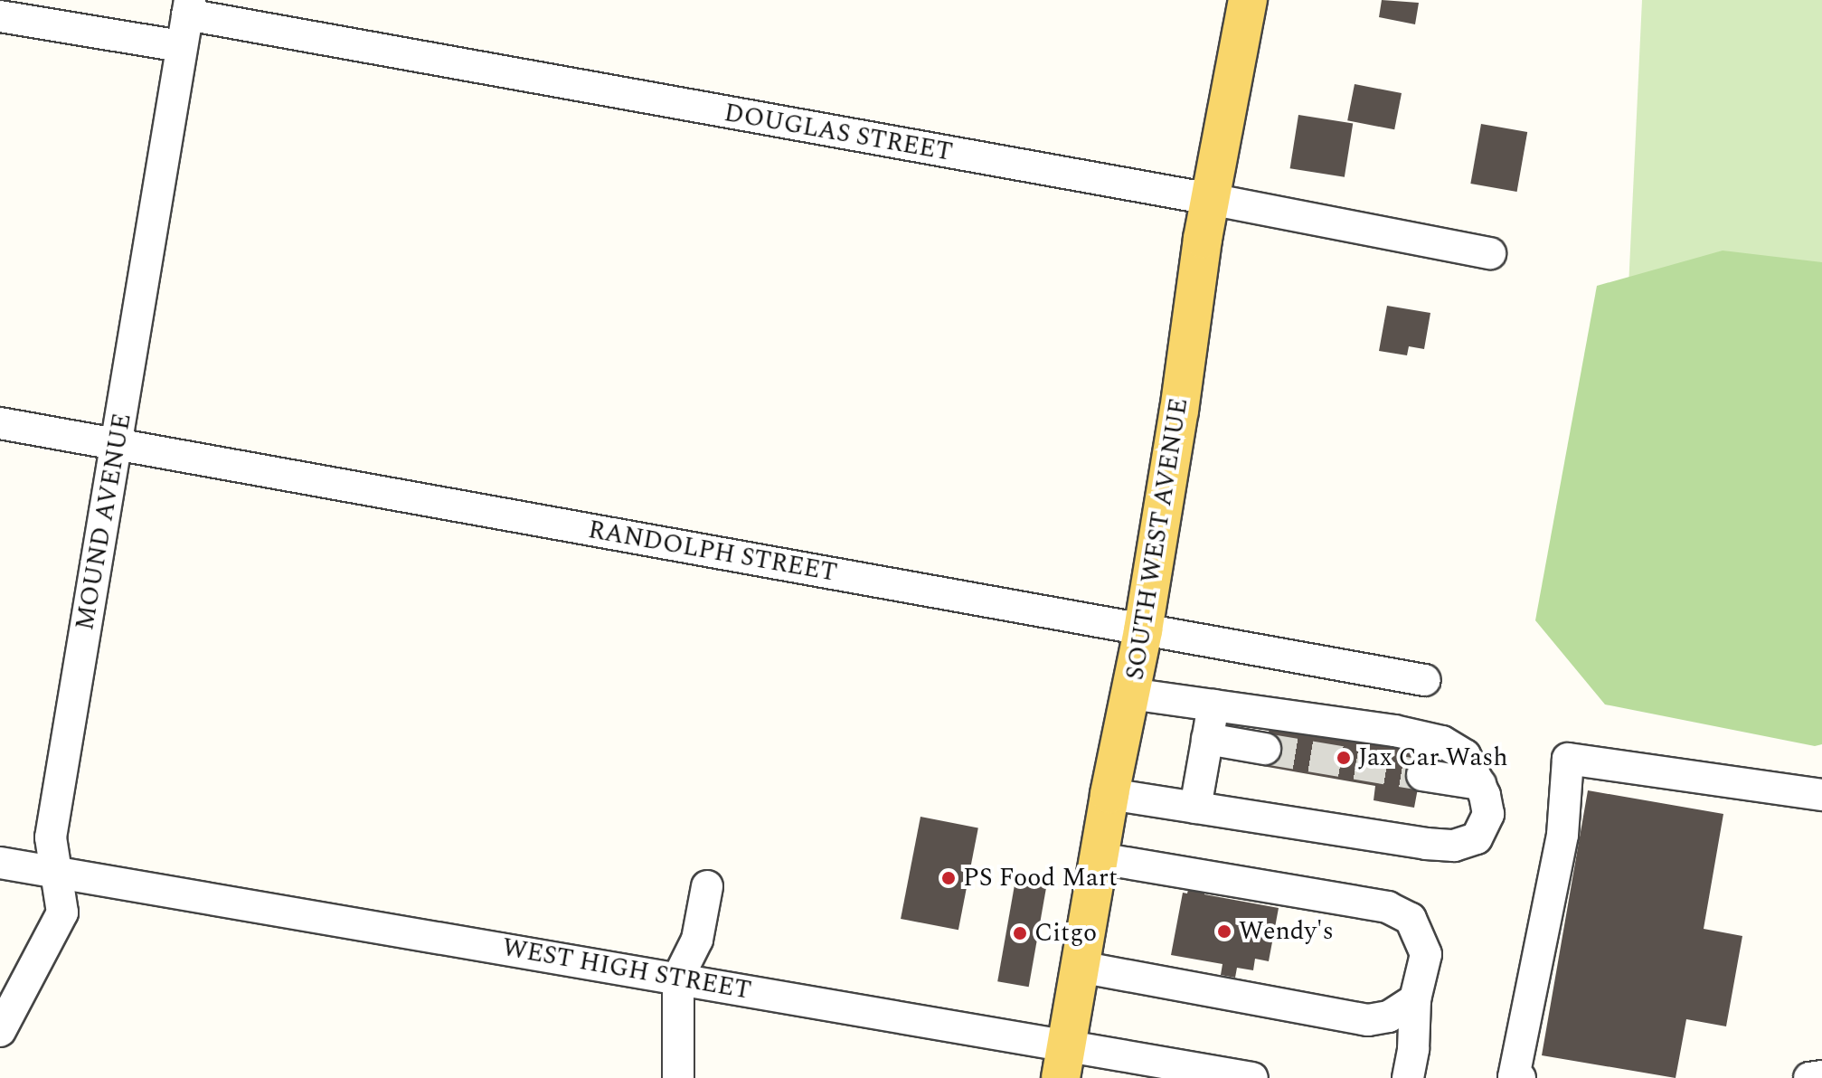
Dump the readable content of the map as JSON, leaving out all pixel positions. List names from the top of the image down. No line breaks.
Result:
{"streets":{"main road":["SOUTH WEST AVENUE"],"street":["DOUGLAS STREET","MOUND AVENUE","RANDOLPH STREET","WEST HIGH STREET"]},"crossings":[["DOUGLAS STREET","MOUND AVENUE"],["DOUGLAS STREET","SOUTH WEST AVENUE"],["MOUND AVENUE","RANDOLPH STREET"],["MOUND AVENUE","WEST HIGH STREET"],["SOUTH WEST AVENUE","RANDOLPH STREET"],["SOUTH WEST AVENUE","WEST HIGH STREET"]],"places":["Jax Car Wash","PS Food Mart","Wendy's","Citgo"]}
